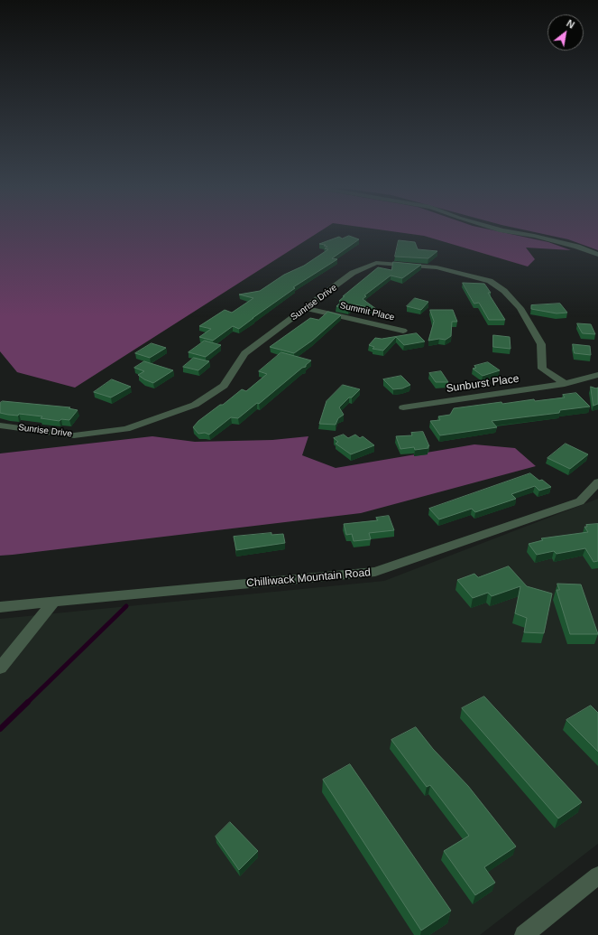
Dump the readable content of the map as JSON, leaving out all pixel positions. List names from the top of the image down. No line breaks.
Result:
{"streets":{"street":["Sunrise Drive","Summit Place","Sunburst Place","Chilliwack Mountain Road"]},"crossings":[["Sunrise Drive","Summit Place"],["Sunrise Drive","Sunburst Place"]],"north":"top right"}
